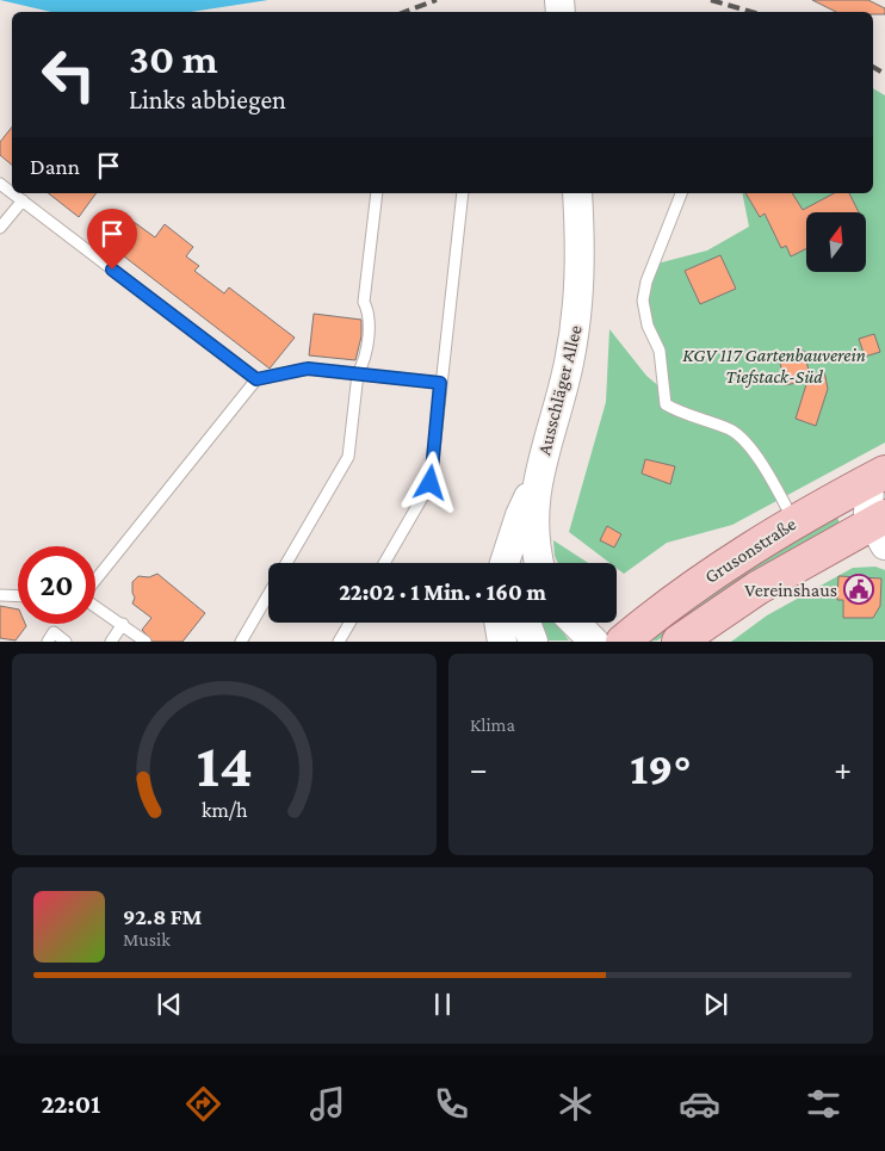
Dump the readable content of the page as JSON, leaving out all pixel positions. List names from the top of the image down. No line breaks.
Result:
{"streets":{"main road":["Grusonstraße"],"street":["Ausschläger Allee"]},"parks":["KGV 117 Gartenbauverein Tiefstack-Süd"],"places":{"public building":["Vereinshaus"]},"north":"top","page":{"turn":["30 m","Links abbiegen"],"then":"Dann","limit":"20","trip":"22:02 · 1 Min. · 160 m","tile":"Klima","heat":["−","19°","+"],"song":["92.8 FM","Musik"],"tabs":"22:01","gauge":["14","km/h"]}}
